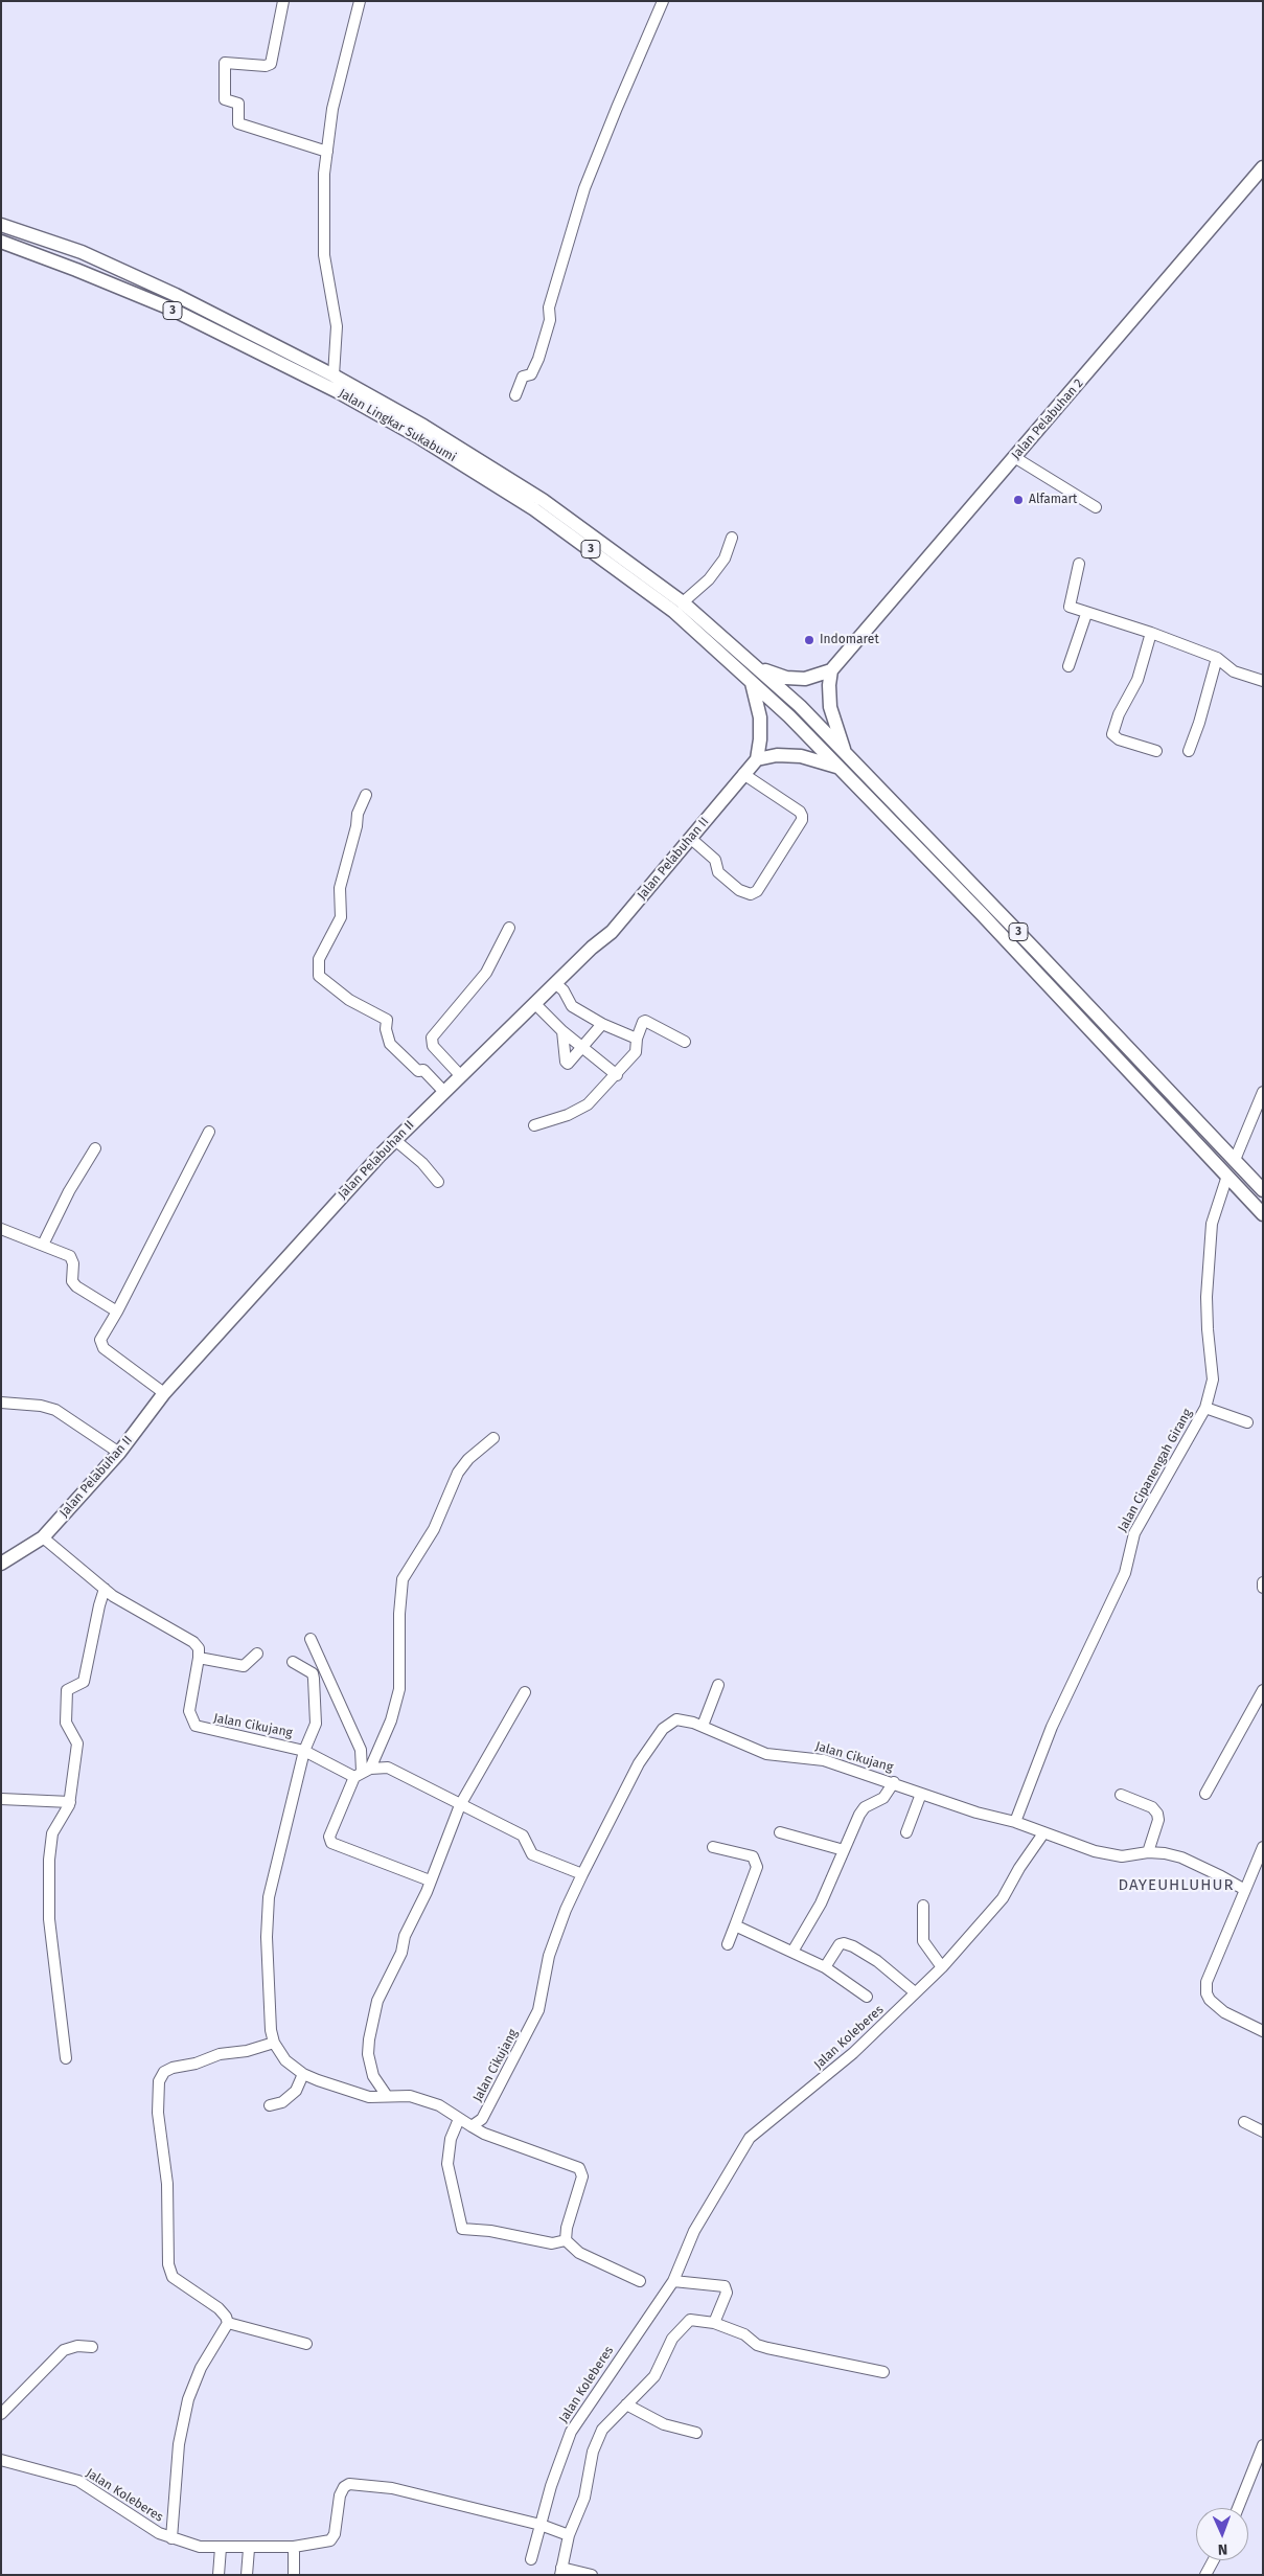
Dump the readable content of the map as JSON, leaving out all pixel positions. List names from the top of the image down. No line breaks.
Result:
{"streets":{"main road":["3","Jalan Pelabuhan 2","Jalan Lingkar Sukabumi","Jalan Pelabuhan II"],"street":["Jalan Cipanengah Girang","Jalan Cikujang","Jalan Koleberes"]},"crossings":[["3","Jalan Lingkar Sukabumi"],["3","Jalan Cipanengah Girang"],["Jalan Cipanengah Girang","Jalan Cikujang"],["Jalan Cikujang","Jalan Koleberes"]],"districts":["DAYEUHLUHUR"],"places":["Alfamart","Indomaret"],"north":"bottom"}
